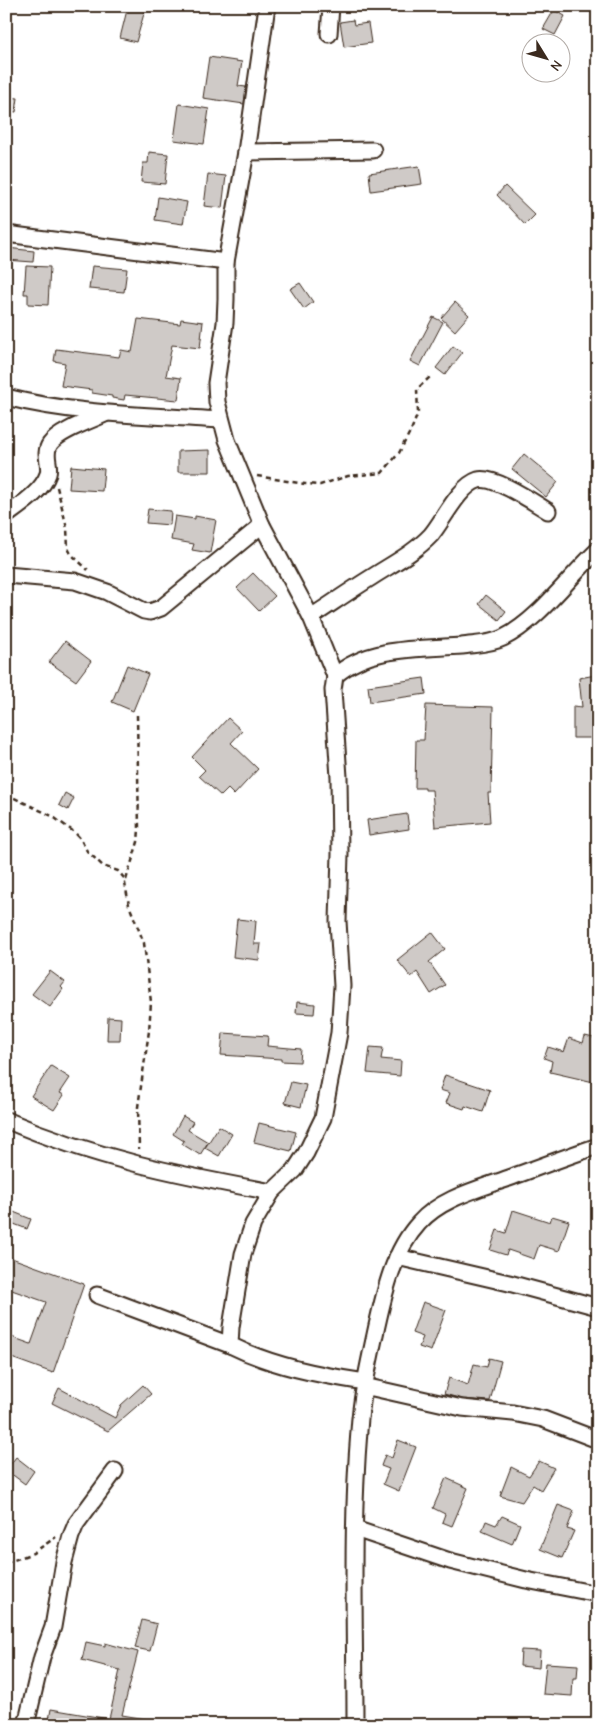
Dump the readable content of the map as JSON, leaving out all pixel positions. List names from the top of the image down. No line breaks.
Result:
{"north":"bottom right"}
